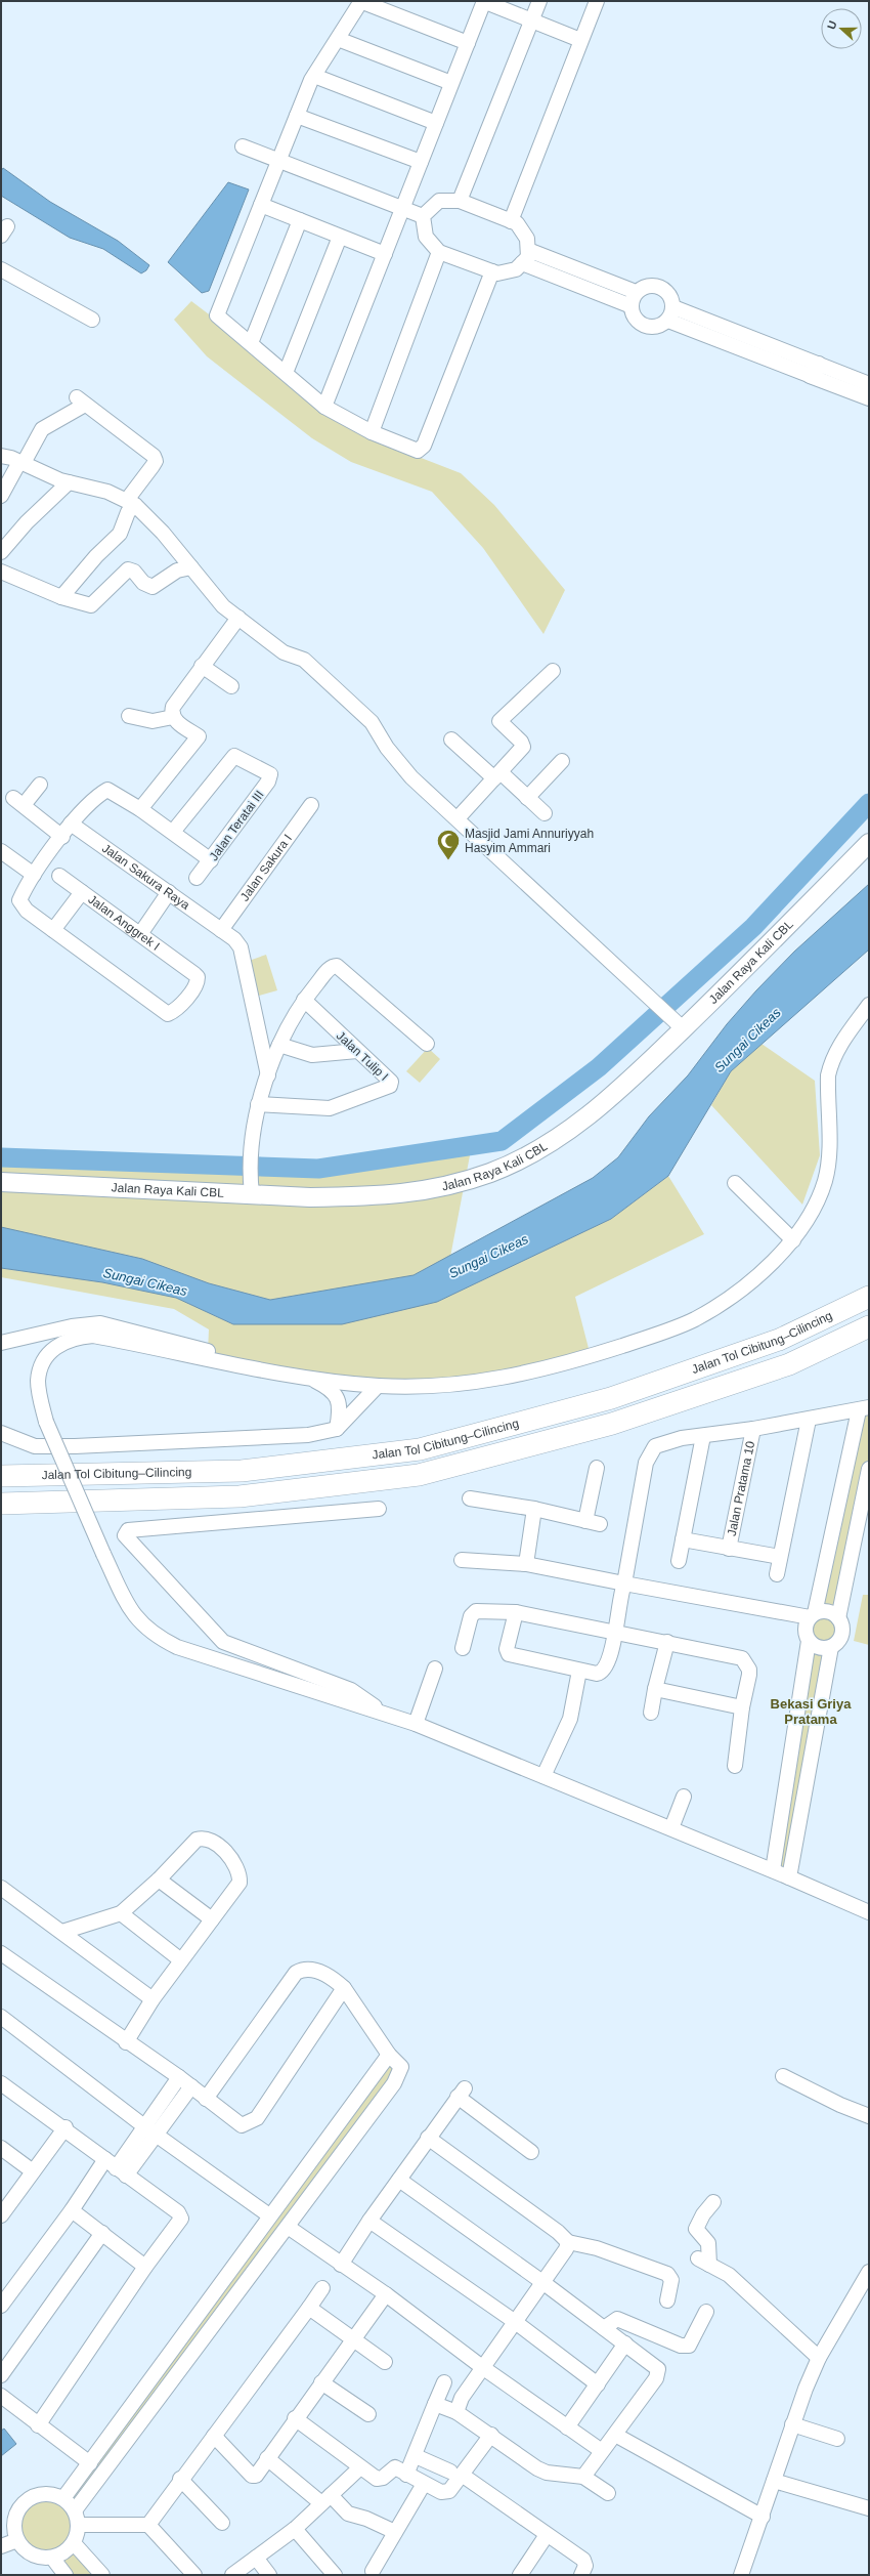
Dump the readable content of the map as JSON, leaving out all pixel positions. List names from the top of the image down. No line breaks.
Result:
{"streets":{"highway":["Jalan Tol Cibitung–Cilincing"],"main road":["Jalan Raya Kali CBL"],"street":["Jalan Teratai III","Jalan Sakura I","Jalan Sakura Raya","Jalan Anggrek I","Jalan Tulip I","Jalan Pratama 10"]},"crossings":[["Jalan Sakura I","Jalan Sakura Raya"]],"districts":["Bekasi Griya Pratama"],"water":["Sungai Cikeas"],"places":{"mosque":["Masjid Jami Annuriyyah Hasyim Ammari"]},"north":"left"}
